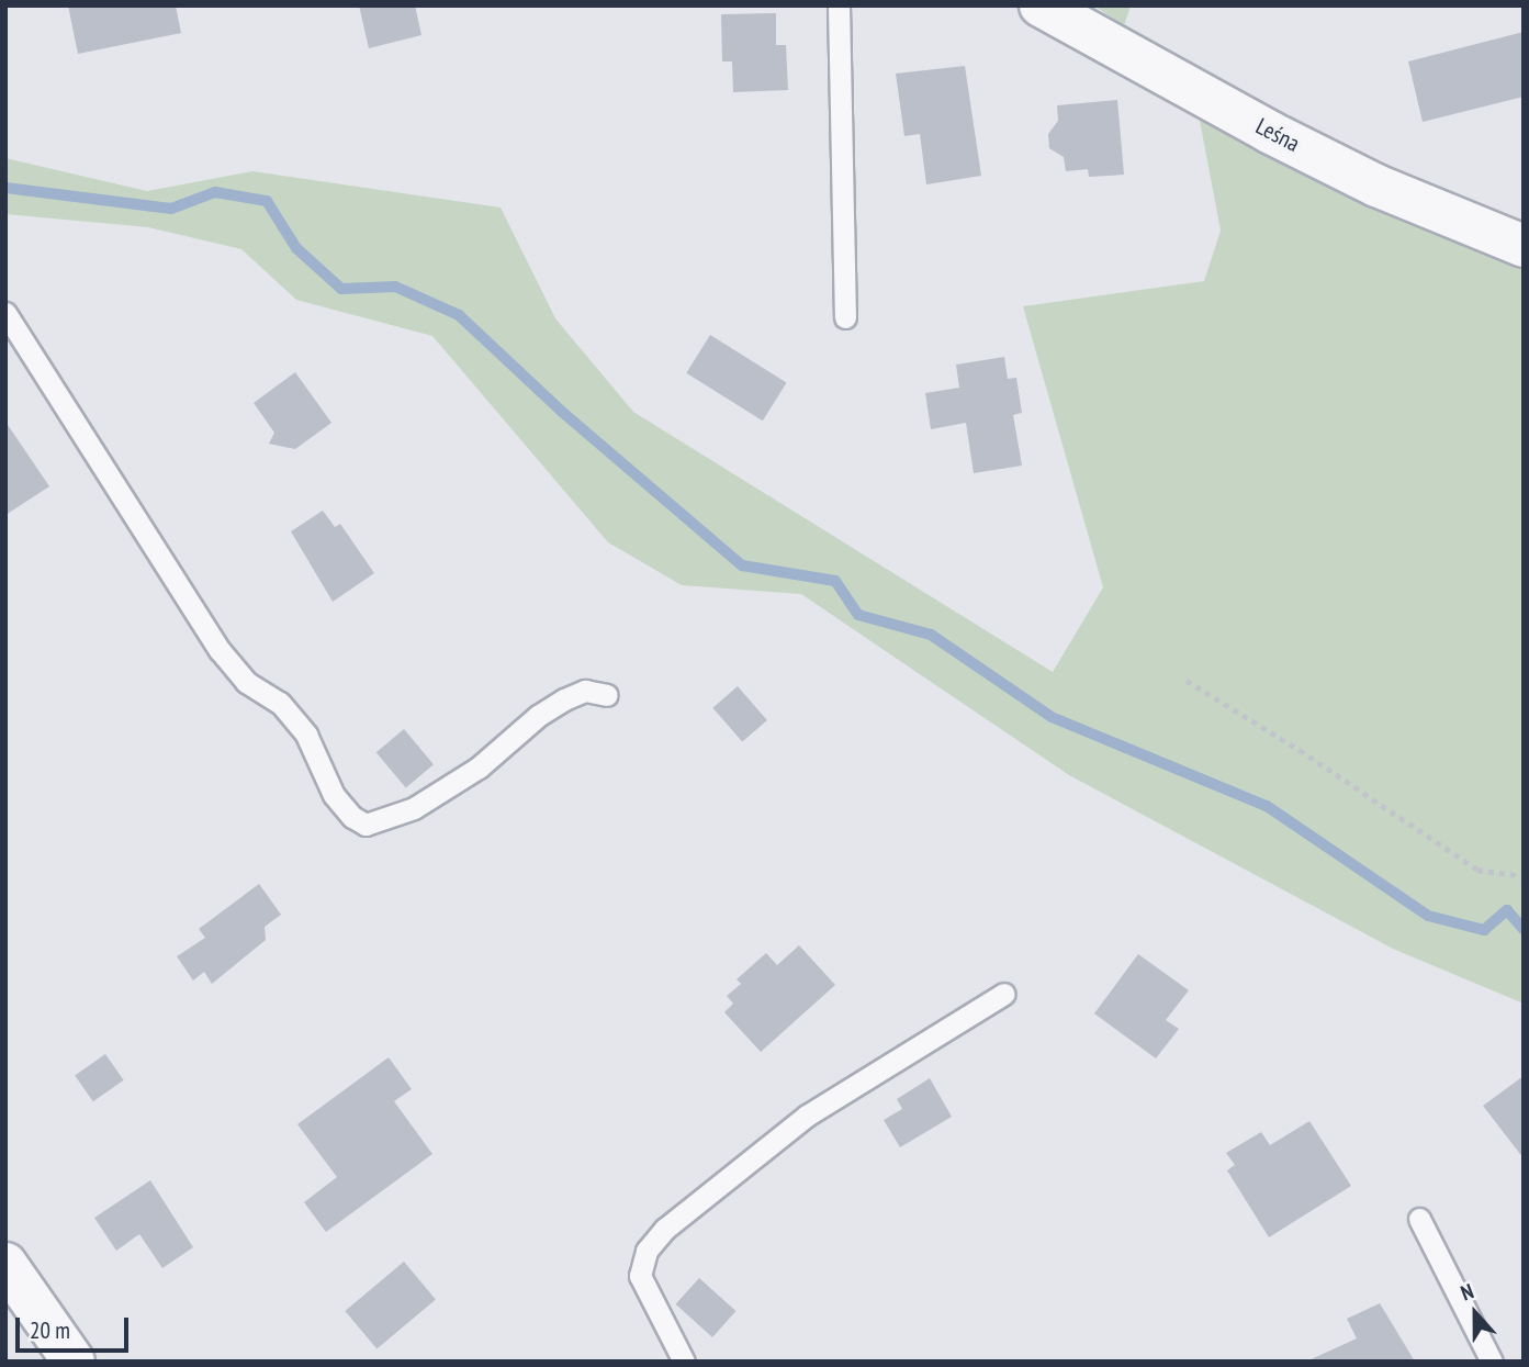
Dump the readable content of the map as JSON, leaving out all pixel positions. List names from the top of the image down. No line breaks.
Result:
{"streets":{"street":["Leśna"]},"scale_bar":"20 m","north":"top"}
